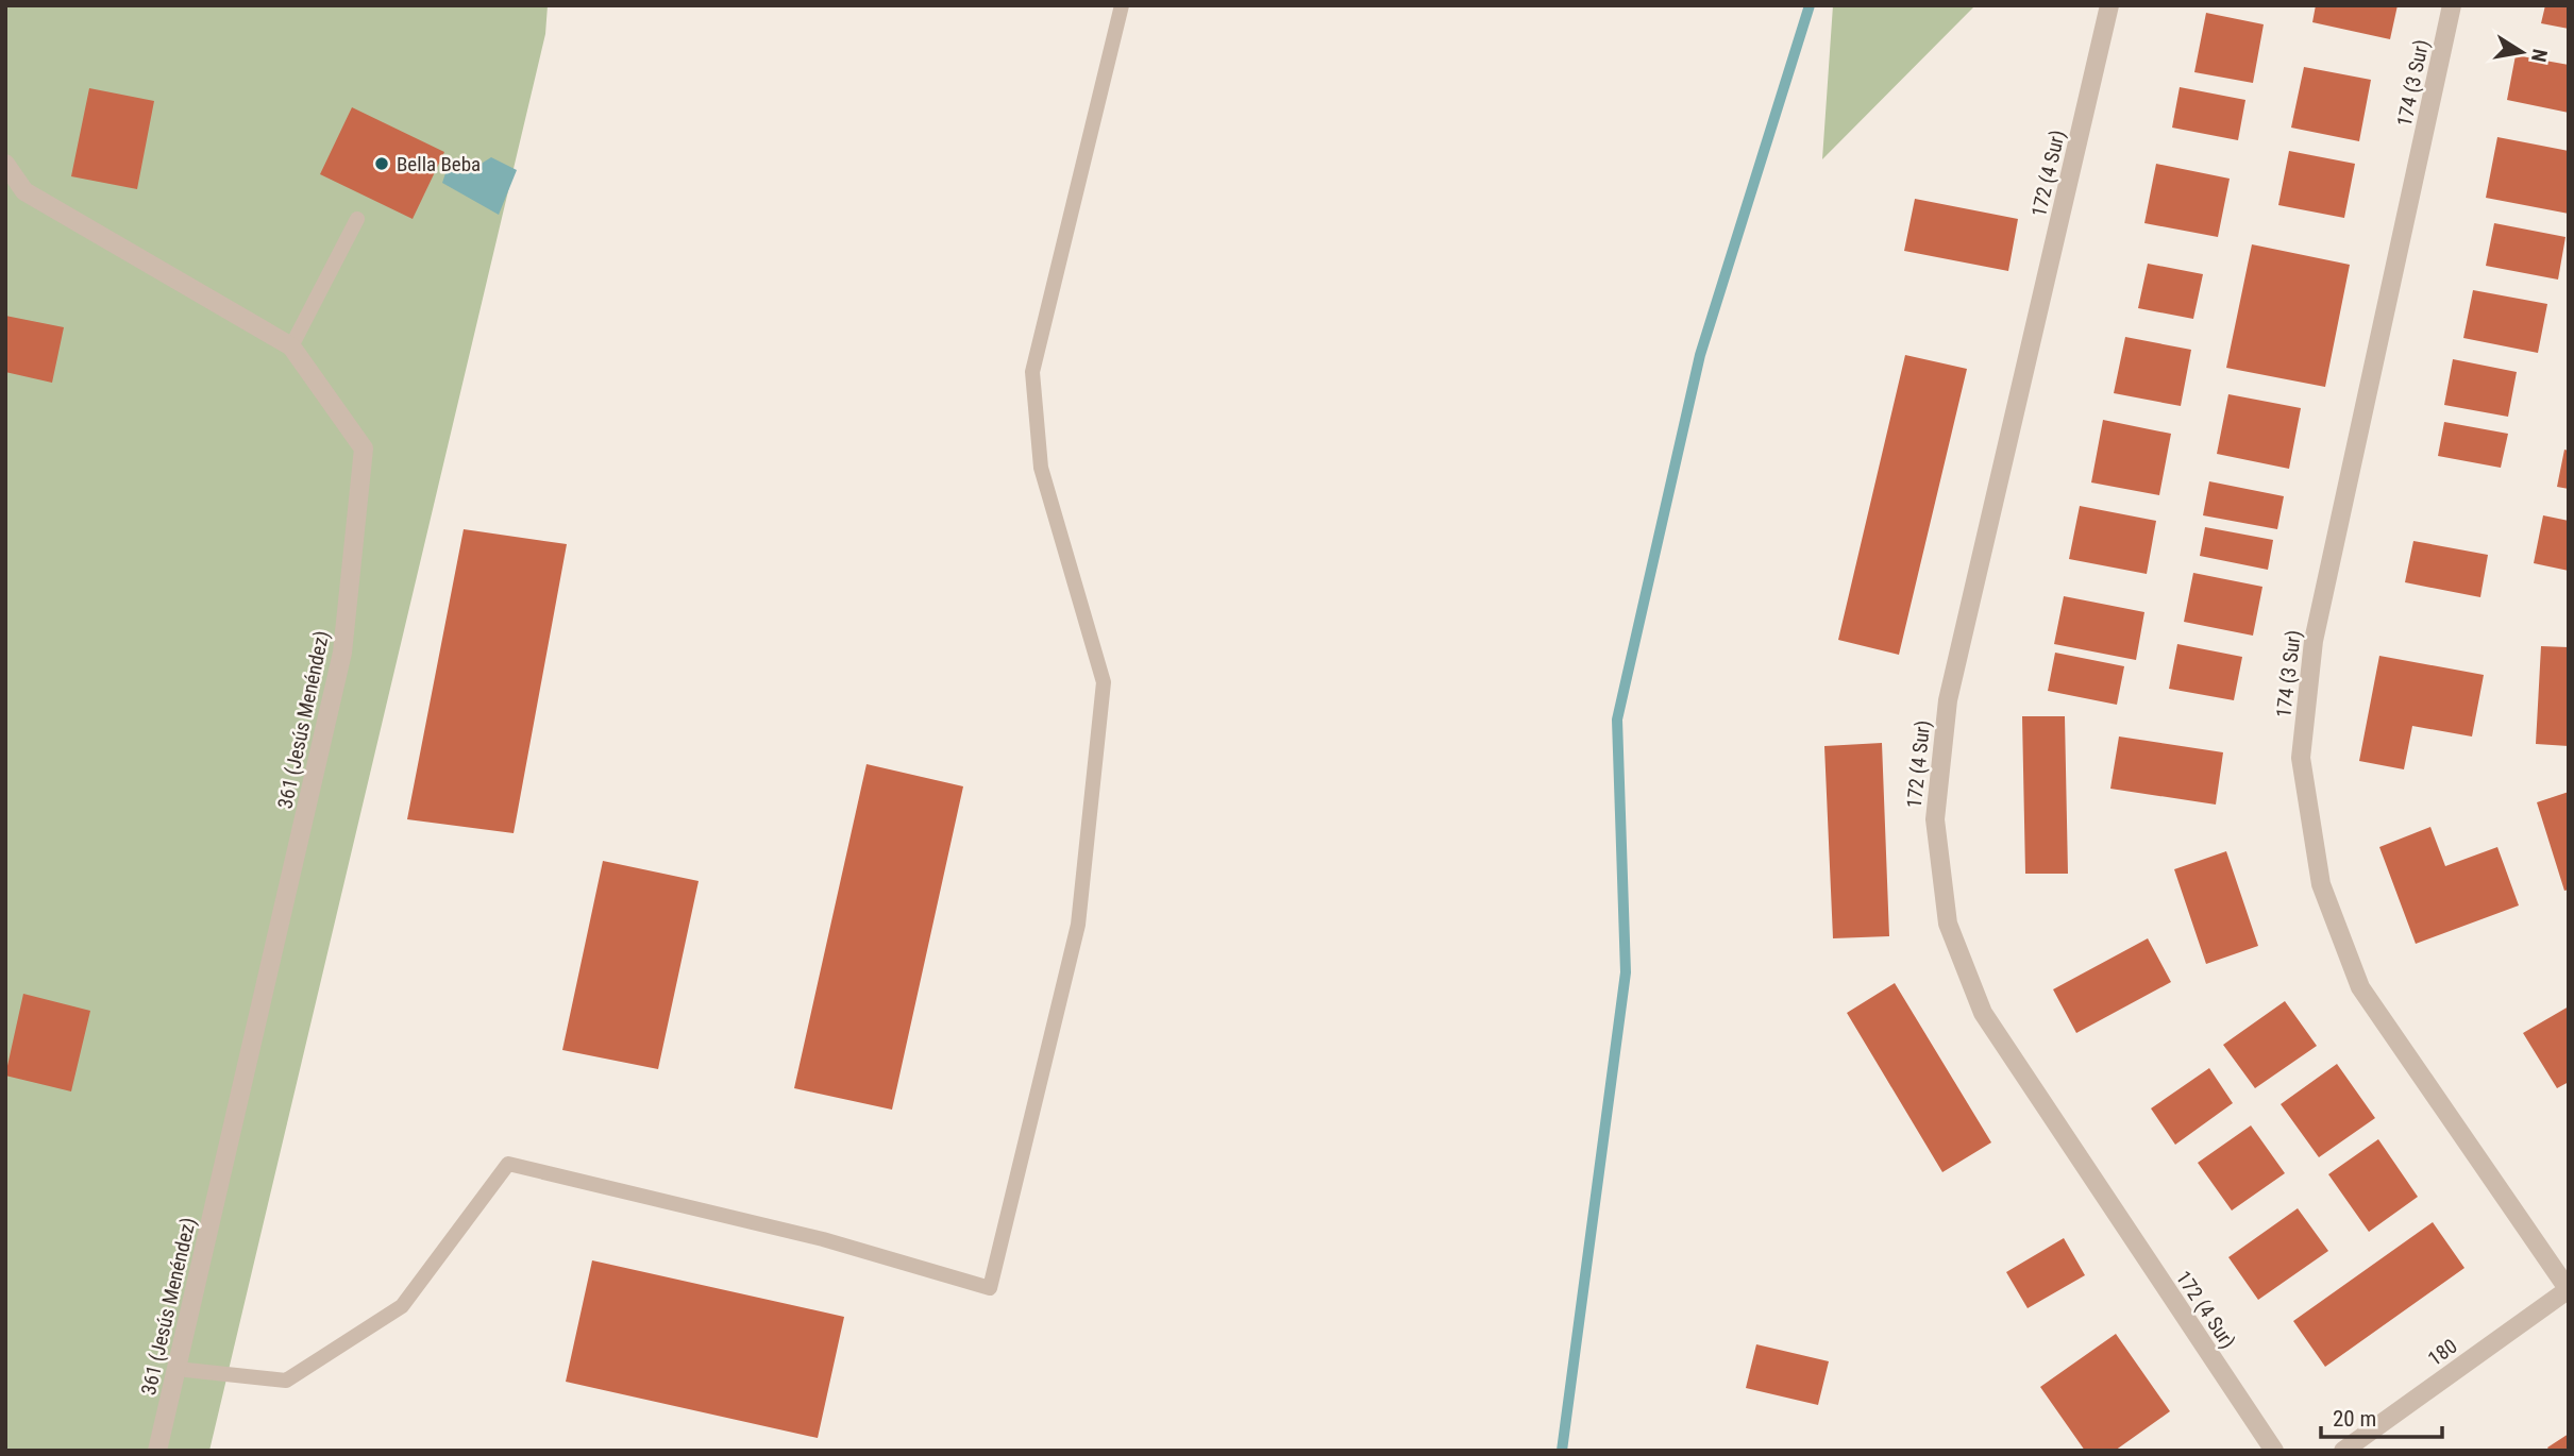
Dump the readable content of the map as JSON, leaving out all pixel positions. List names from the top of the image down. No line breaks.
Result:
{"streets":{"street":["174 (3 Sur)","172 (4 Sur)","361 (Jesús Menéndez)","180"]},"crossings":[["174 (3 Sur)","180"]],"places":["Bella Beba"],"scale_bar":"20 m","north":"right"}
